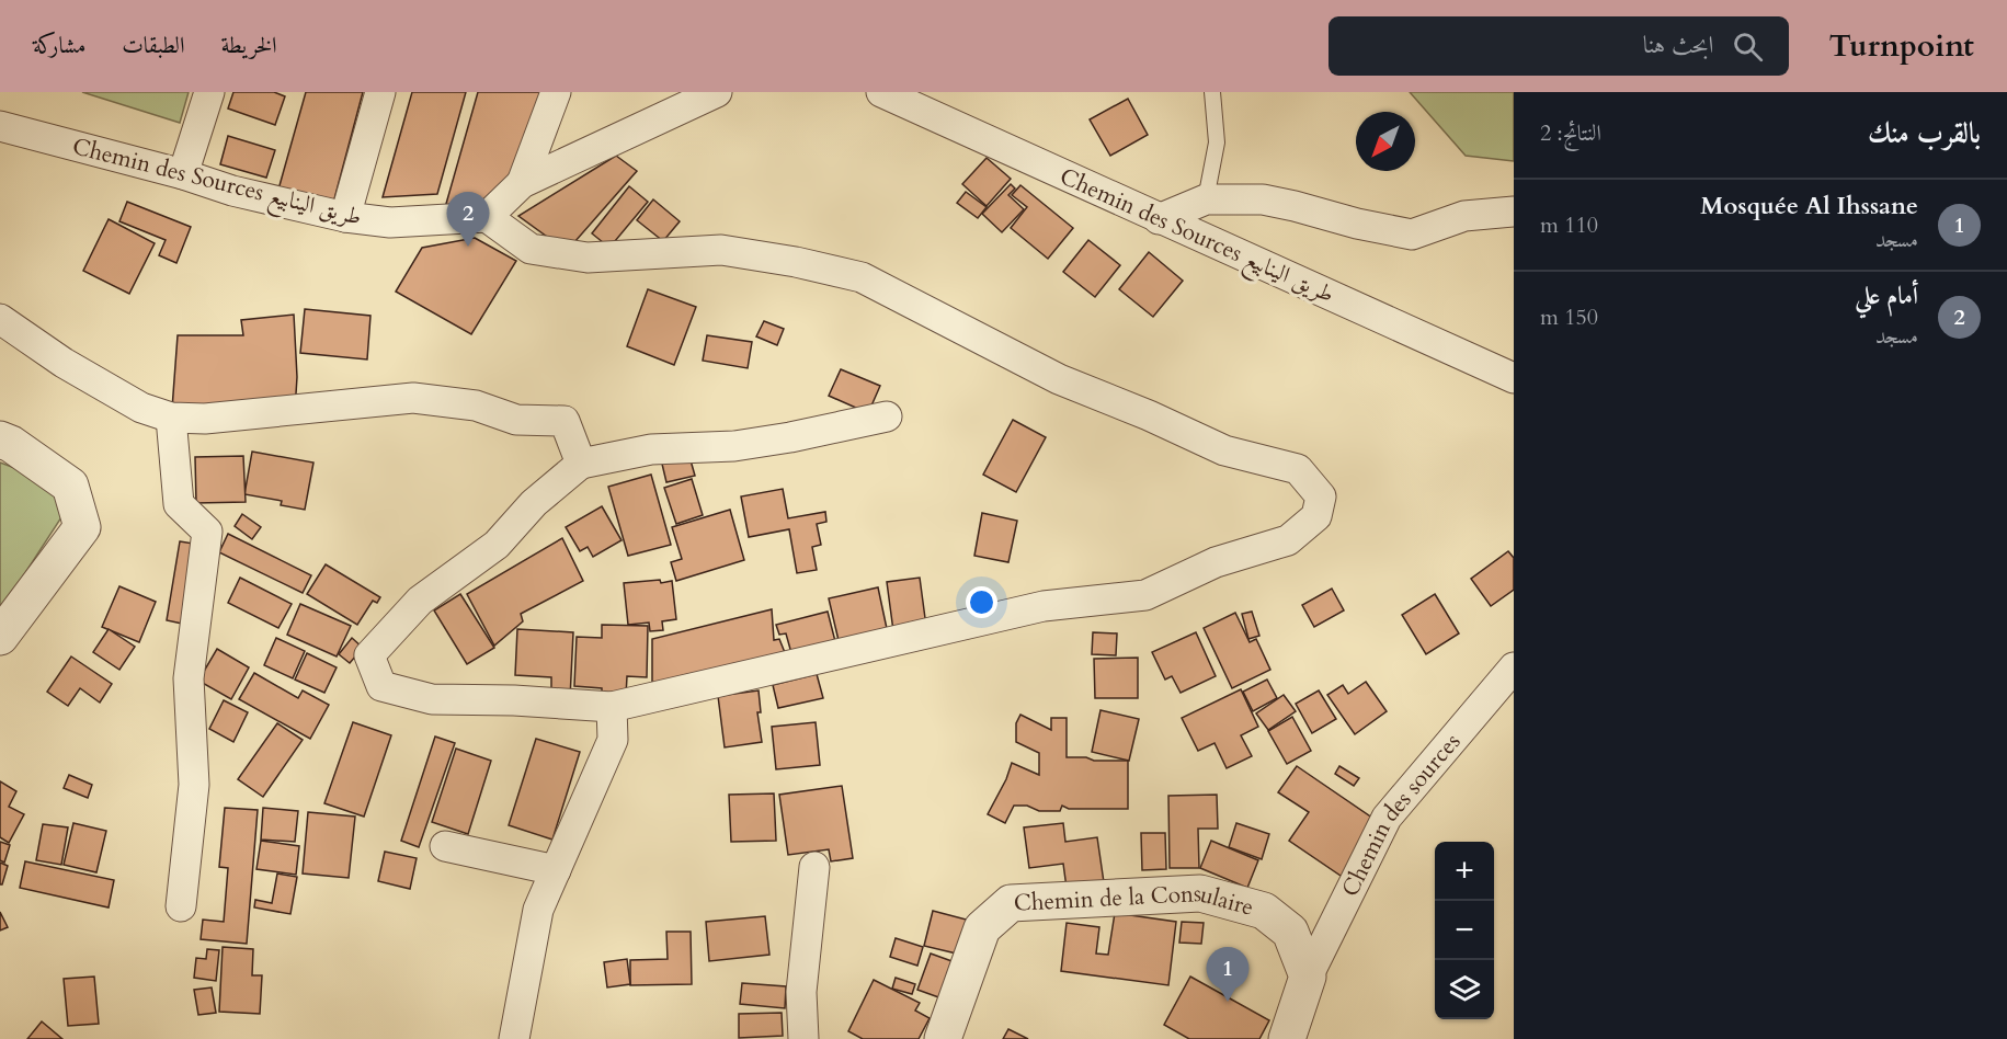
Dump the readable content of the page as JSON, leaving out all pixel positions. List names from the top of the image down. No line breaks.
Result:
{"streets":{"street":["Chemin des Sources طريق الينابيع","Chemin des sources","Chemin de la Consulaire"]},"crossings":[["Chemin des sources","Chemin de la Consulaire"]],"north":"bottom left","page":{"header":"Turnpoint","search":"ابحث هنا","nav":["الخريطة","الطبقات","مشاركة"],"heading":["بالقرب منك","النتائج: 2"],"list":[{"mark":"1","name":"Mosquée Al Ihssane","note":"مسجد","value":"110 m"},{"mark":"2","name":"أمام علي","note":"مسجد","value":"150 m"}],"pins":["2","1"],"map_buttons":["+","−"]}}
